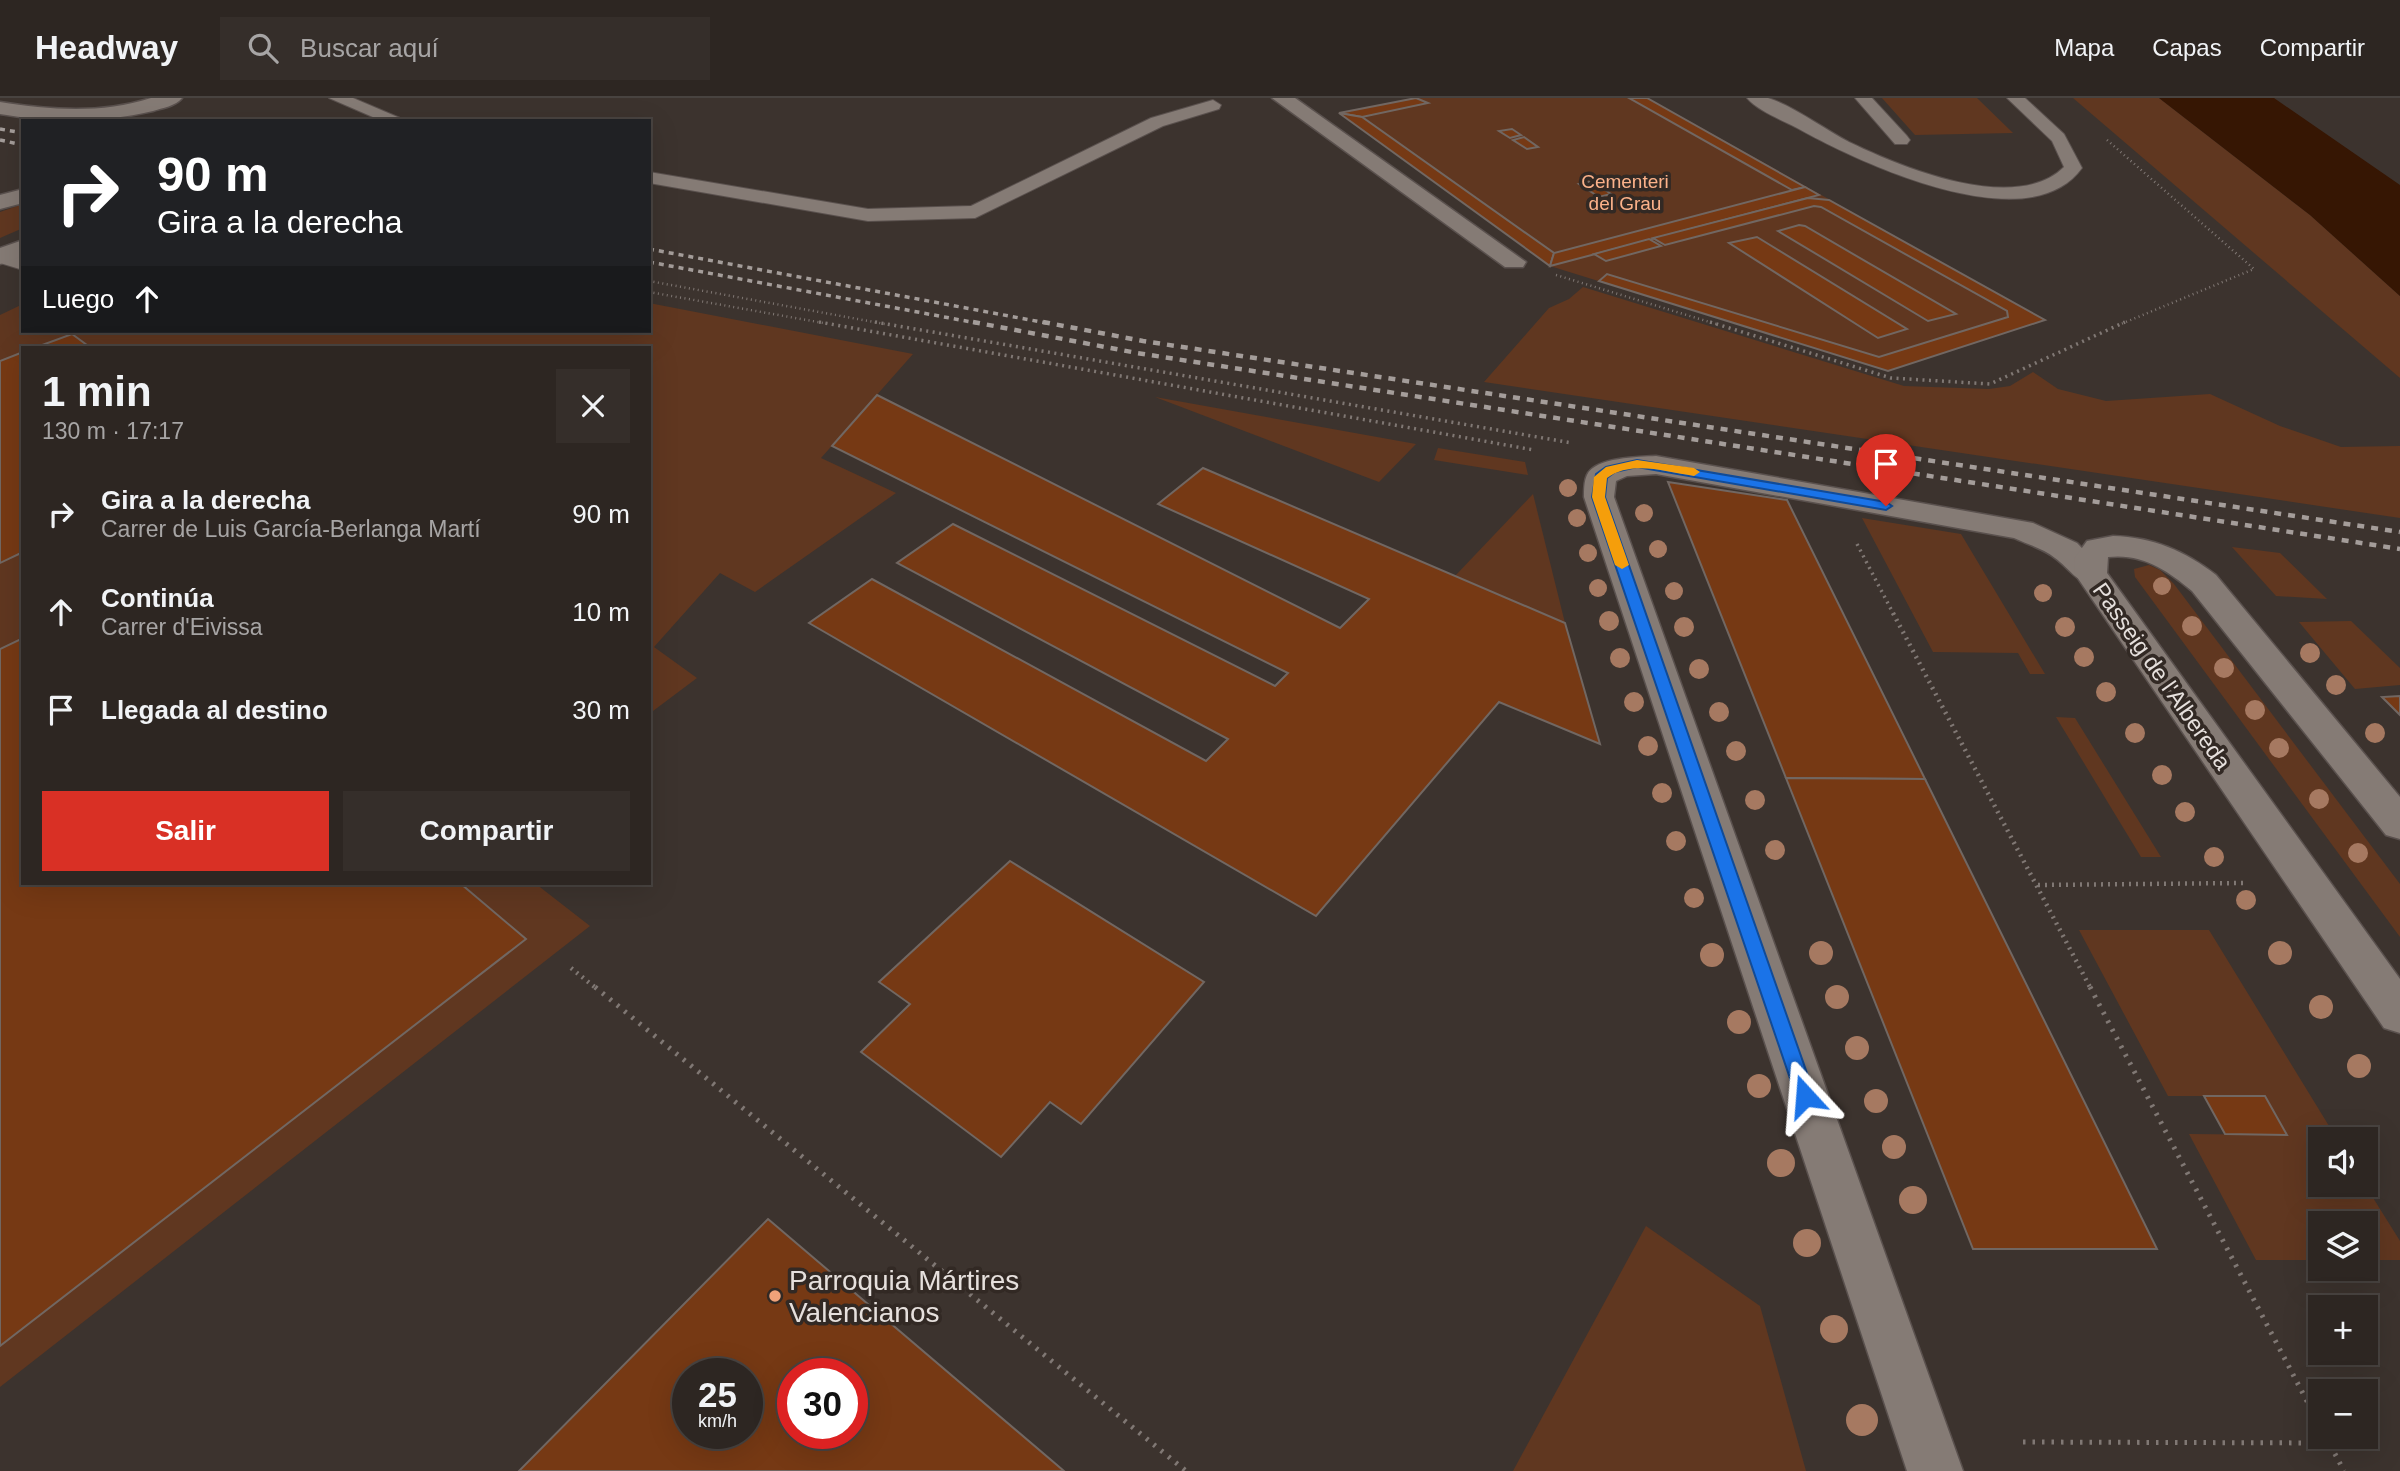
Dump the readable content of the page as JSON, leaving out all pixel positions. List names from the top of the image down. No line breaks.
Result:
{"streets":{"street":["Passeig de l'Albereda"]},"parks":["Cementeri del Grau"],"places":["Parroquia Mártires Valencianos"],"page":{"header":"Headway","search":"Buscar aquí","nav":["Mapa","Capas","Compartir"],"turn":["90 m","Gira a la derecha"],"then":"Luego","heading":["1 min","130 m · 17:17"],"list":[{"name":"Gira a la derecha","note":"Carrer de Luis García-Berlanga Martí","value":"90 m"},{"name":"Continúa","note":"Carrer d'Eivissa","value":"10 m"},{"name":"Llegada al destino","value":"30 m"}],"buttons":["Salir","Compartir"],"map_buttons":["+","−"],"speed":"25 km/h","limit":"30"}}
